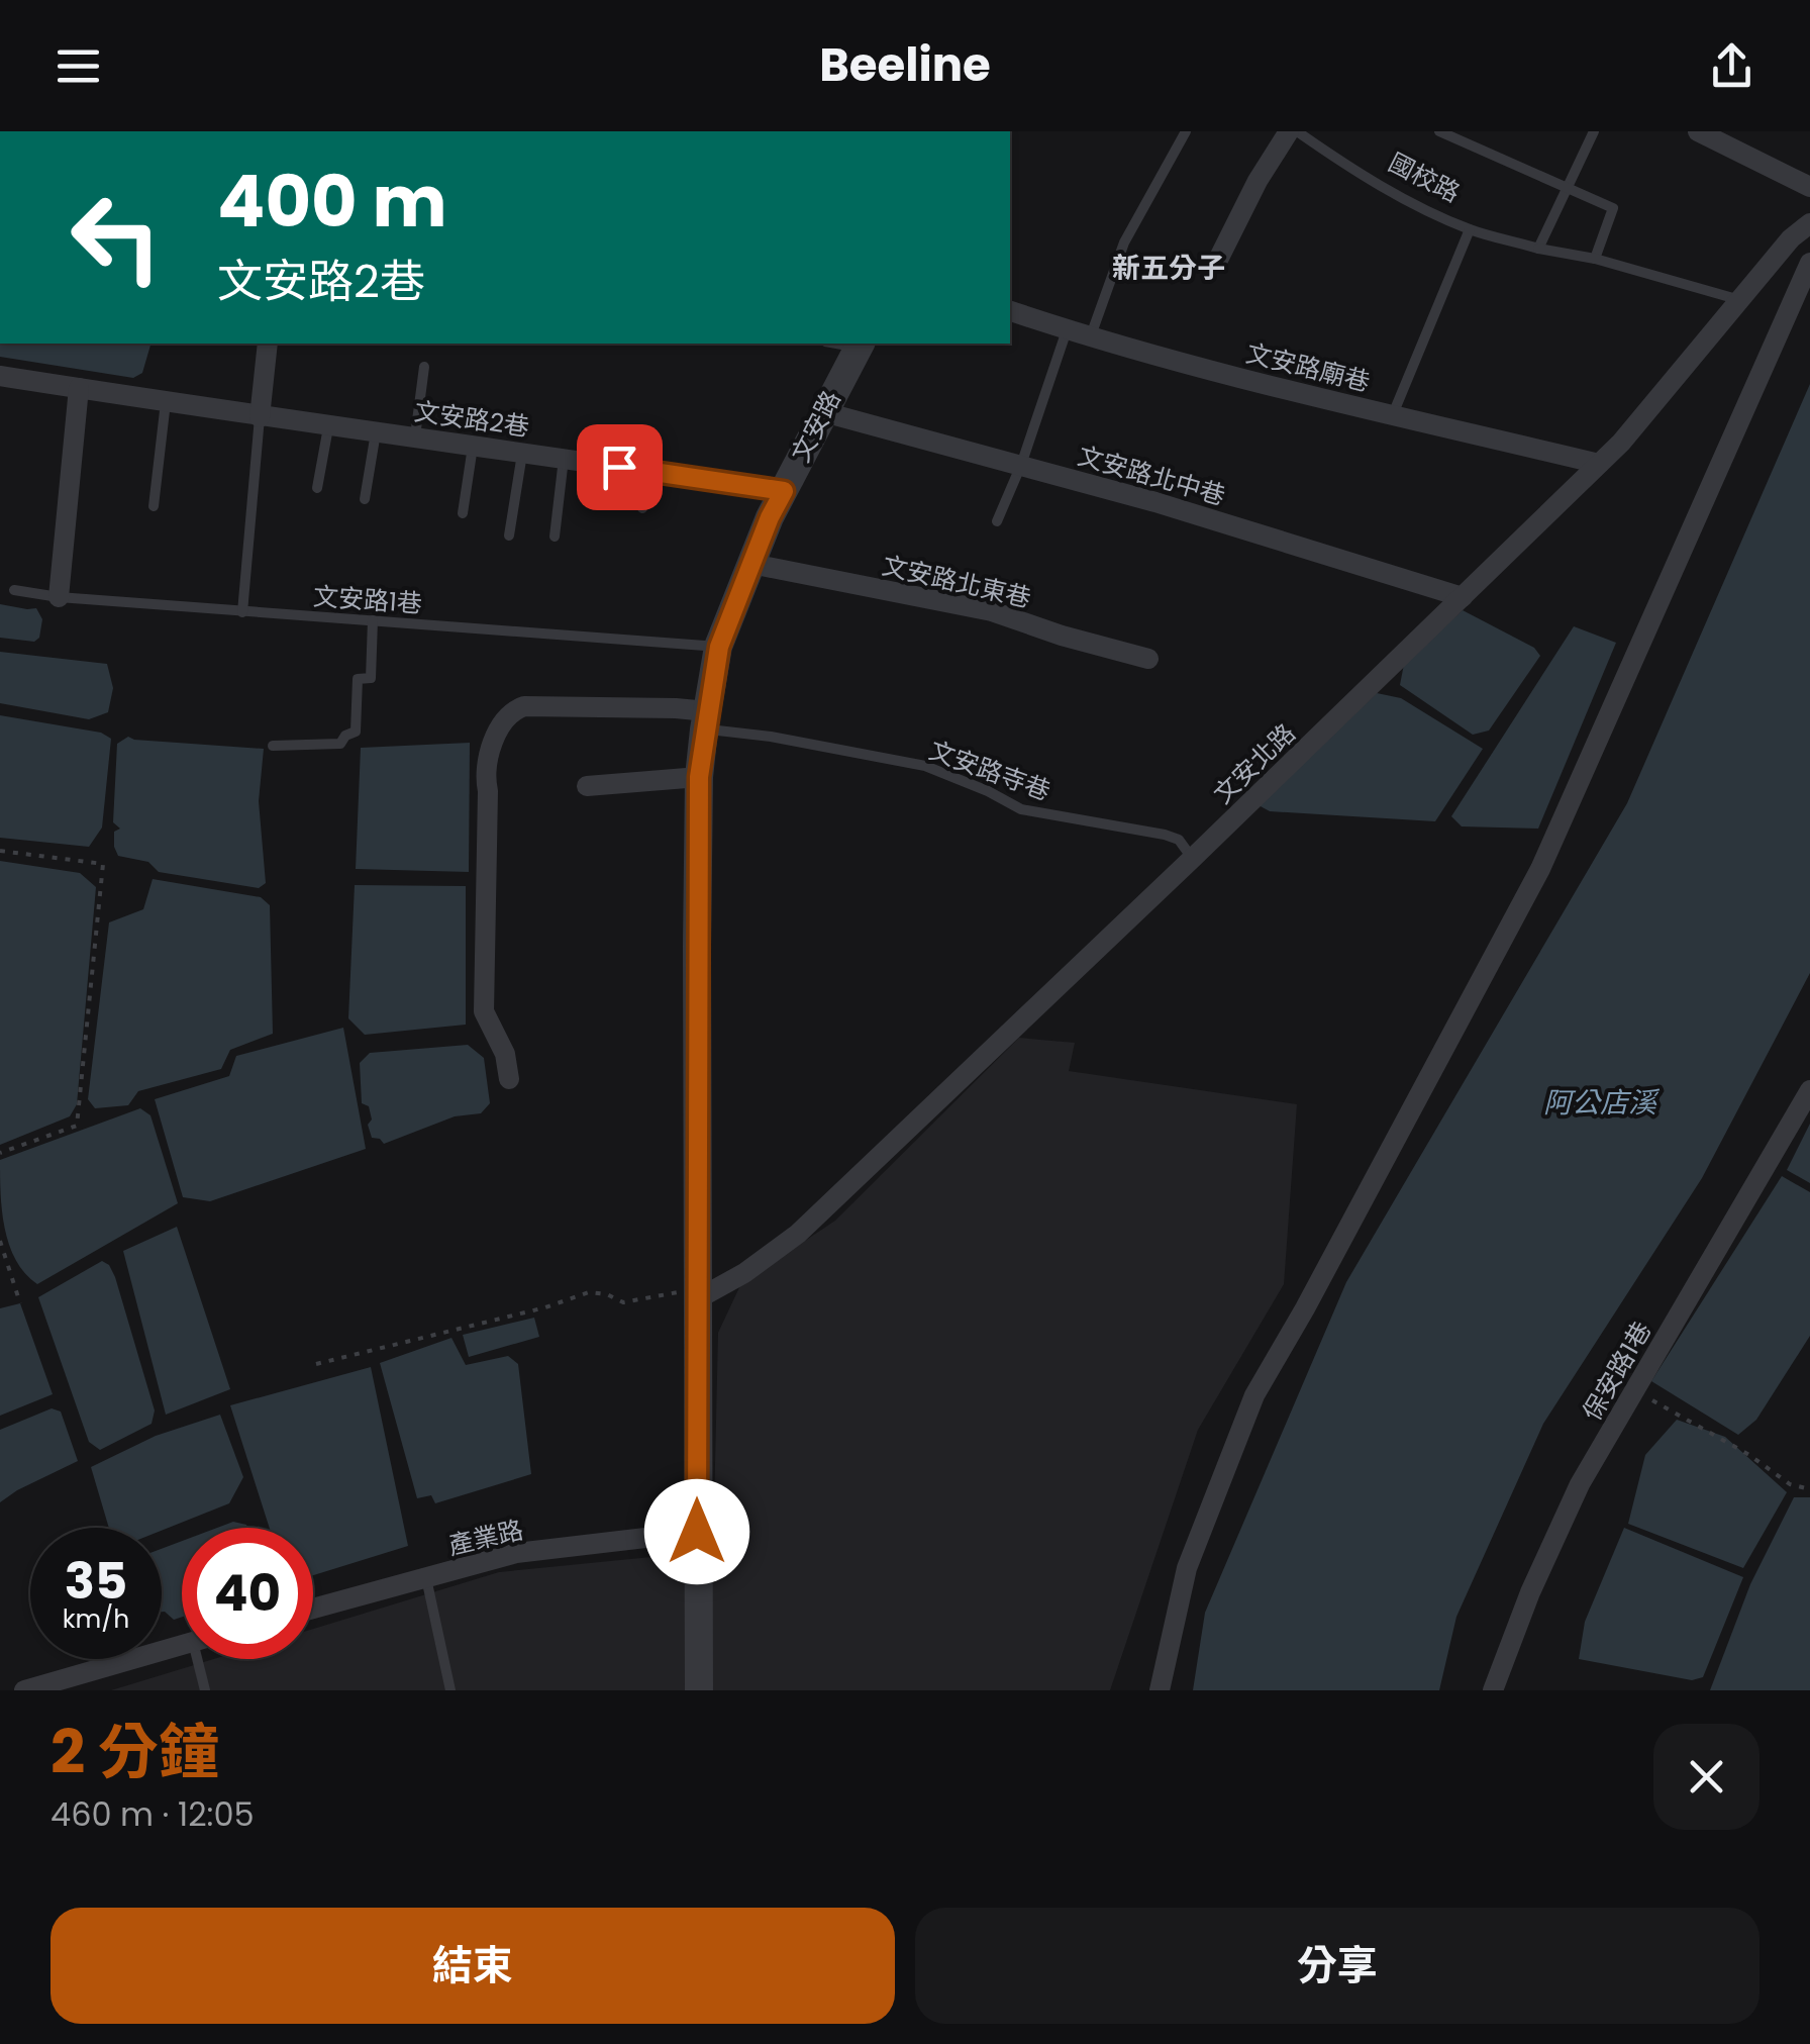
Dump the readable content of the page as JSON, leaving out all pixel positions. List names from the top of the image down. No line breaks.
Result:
{"streets":{"street":["國校路","文安路廟巷","文安路2巷","文安路","文安路北中巷","文安路北東巷","文安北路","保安路1巷","產業路"],"lane":["文安路1巷","文安路寺巷"]},"crossings":[["國校路","文安北路"],["文安路廟巷","文安北路"],["文安路2巷","文安路"],["文安路","文安路北中巷"],["文安路","文安路北東巷"],["文安路","文安路1巷"],["文安路","文安北路"],["文安路","文安路寺巷"],["文安路","產業路"],["文安路北中巷","文安北路"],["文安北路","文安路寺巷"]],"districts":["新五分子"],"water":["阿公店溪"],"page":{"header":"Beeline","turn":["400 m","文安路2巷"],"speed":"35 km/h","limit":"40","heading":["2 分鐘","460 m · 12:05"],"buttons":["結束","分享"]}}
